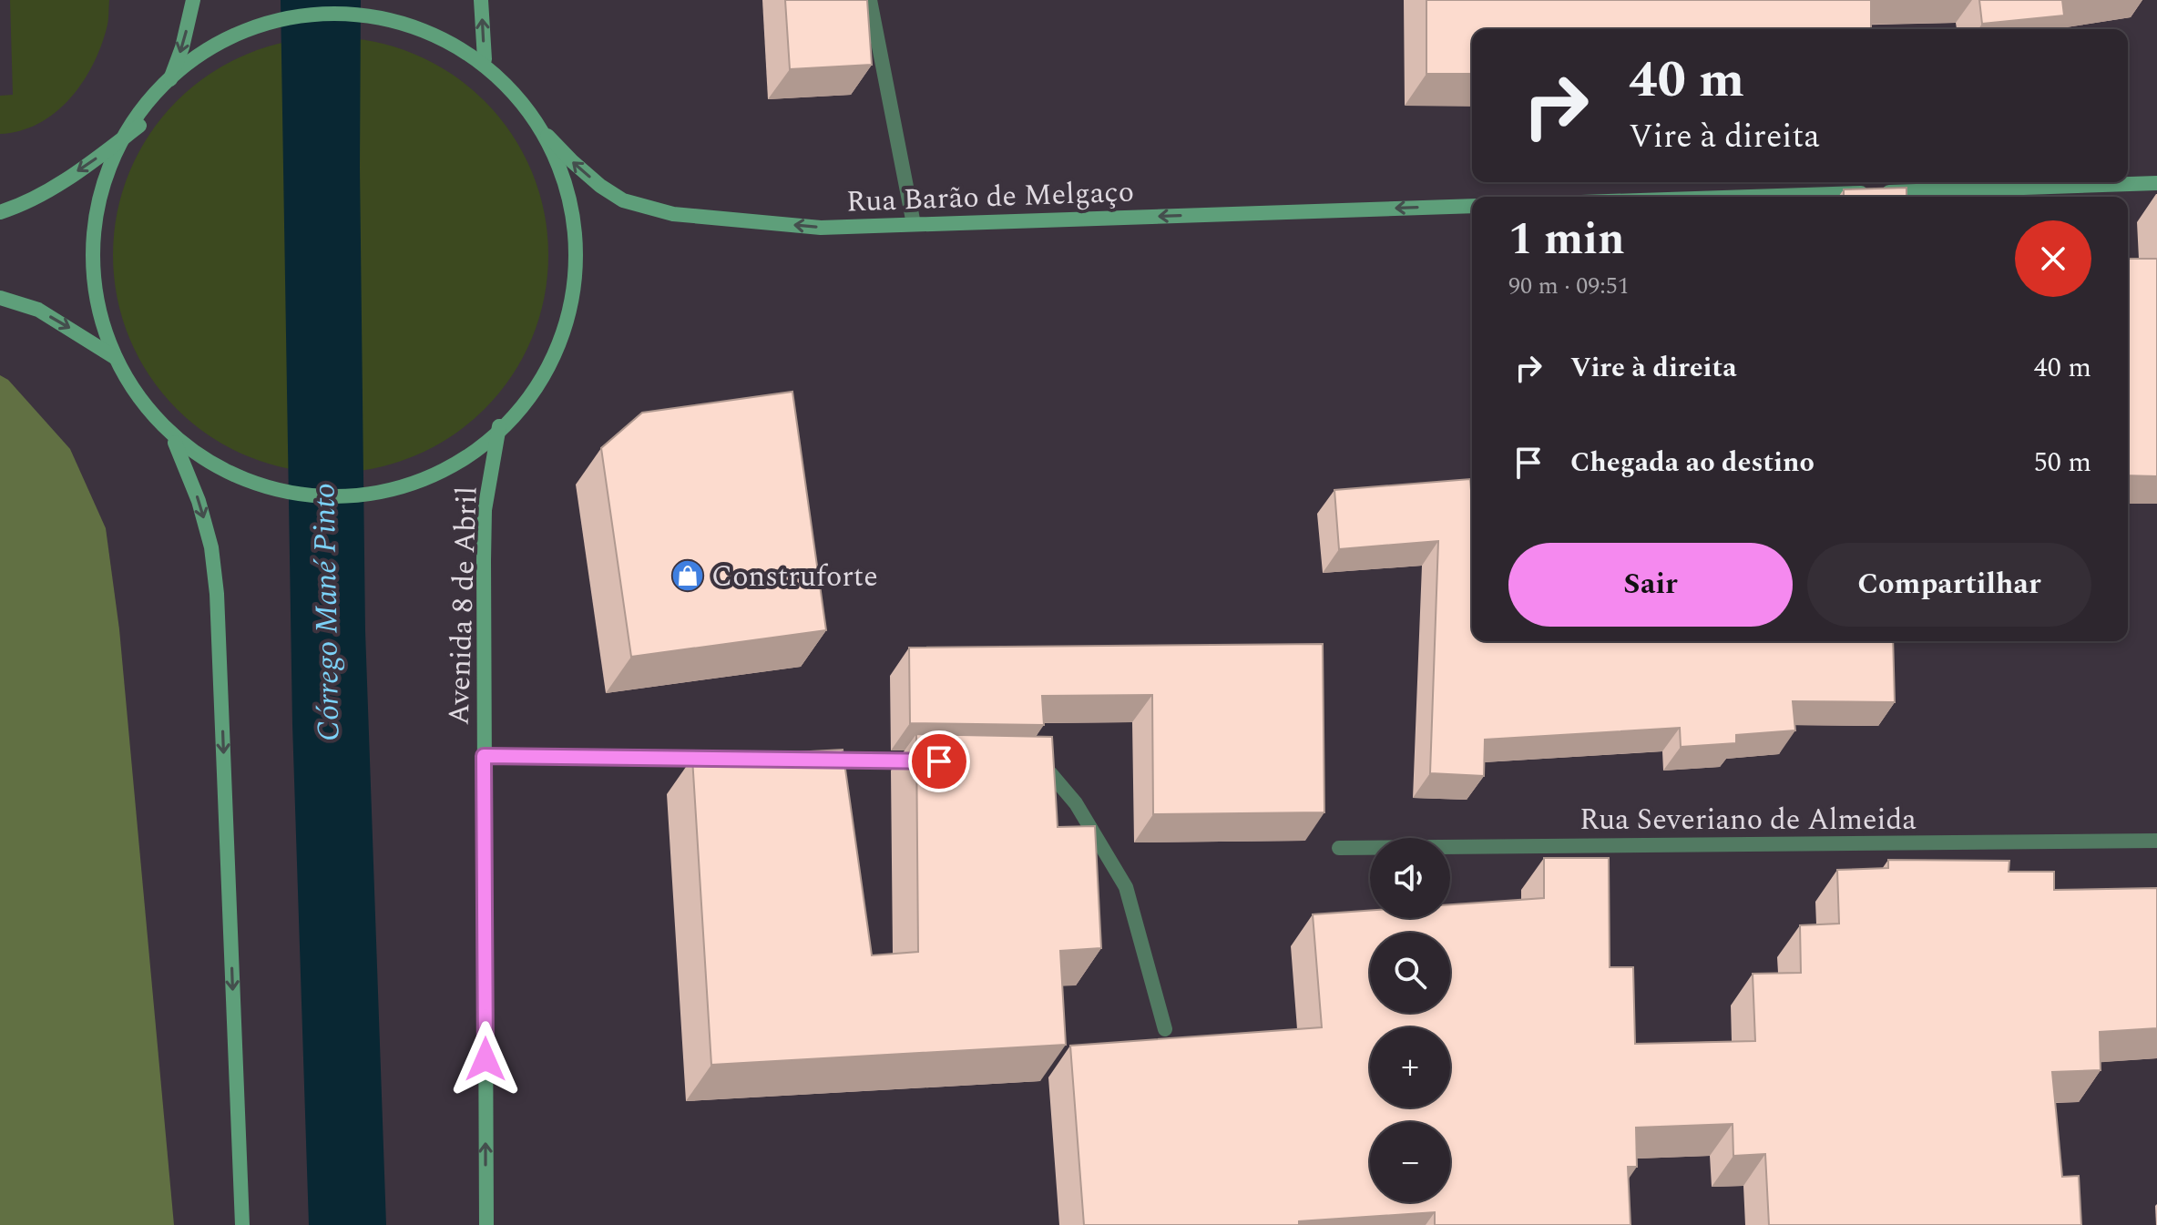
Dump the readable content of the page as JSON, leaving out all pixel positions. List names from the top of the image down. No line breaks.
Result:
{"streets":{"main road":["Rua Barão de Melgaço","Avenida 8 de Abril"],"street":["Rua Severiano de Almeida"]},"crossings":[["Rua Barão de Melgaço","Avenida 8 de Abril"]],"one_way":["Rua Barão de Melgaço"],"water":["Córrego Mané Pinto"],"places":{"shop":["Construforte"]},"page":{"turn":["40 m","Vire à direita"],"heading":["1 min","90 m · 09:51"],"list":[{"name":"Vire à direita","value":"40 m"},{"name":"Chegada ao destino","value":"50 m"}],"buttons":["Sair","Compartilhar"],"map_buttons":["+","−"]}}
